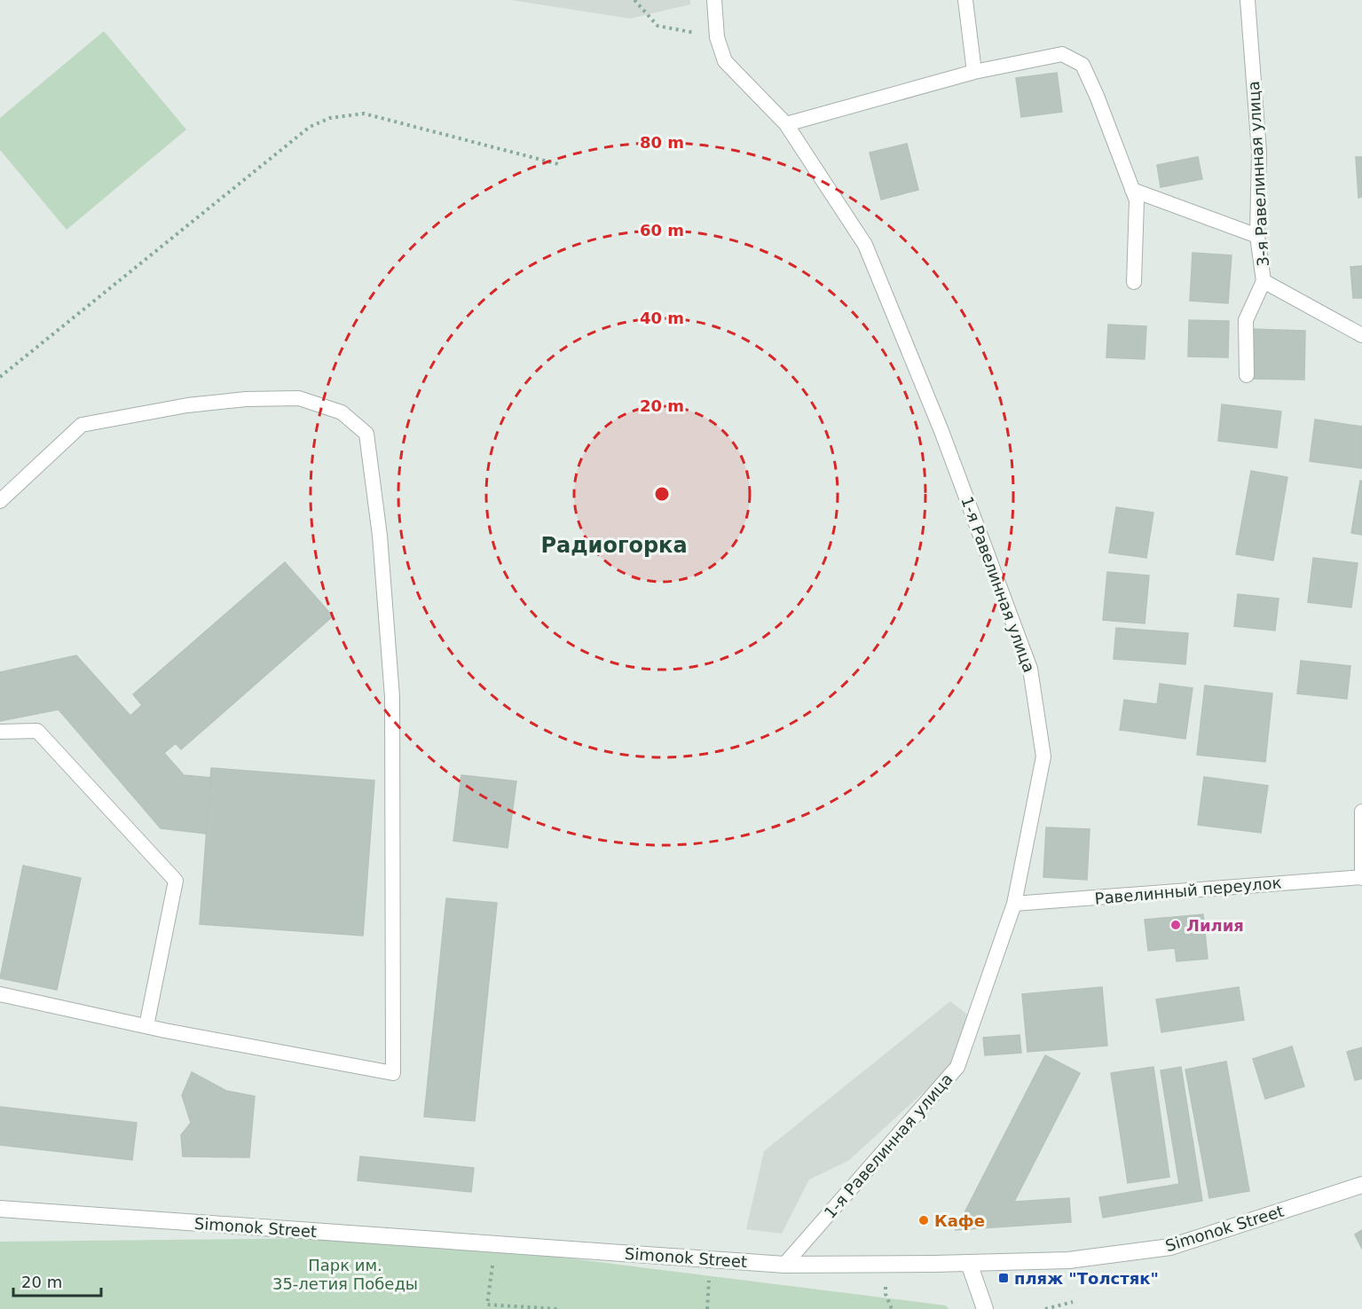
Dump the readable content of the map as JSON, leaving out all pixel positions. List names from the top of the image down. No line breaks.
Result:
{"streets":{"street":["Simonok Street"],"lane":["3-я Равелинная улица","1-я Равелинная улица","Равелинный переулок"]},"crossings":[["1-я Равелинная улица","Равелинный переулок"],["1-я Равелинная улица","Simonok Street"]],"districts":["Радиогорка"],"parks":["Парк им. 35-летия Победы"],"places":{"other":["Лилия","Кафе"],"transit":["пляж \"Толстяк\""]},"scale_bar":"20 m","rings":["80 m","60 m","40 m","20 m"]}
